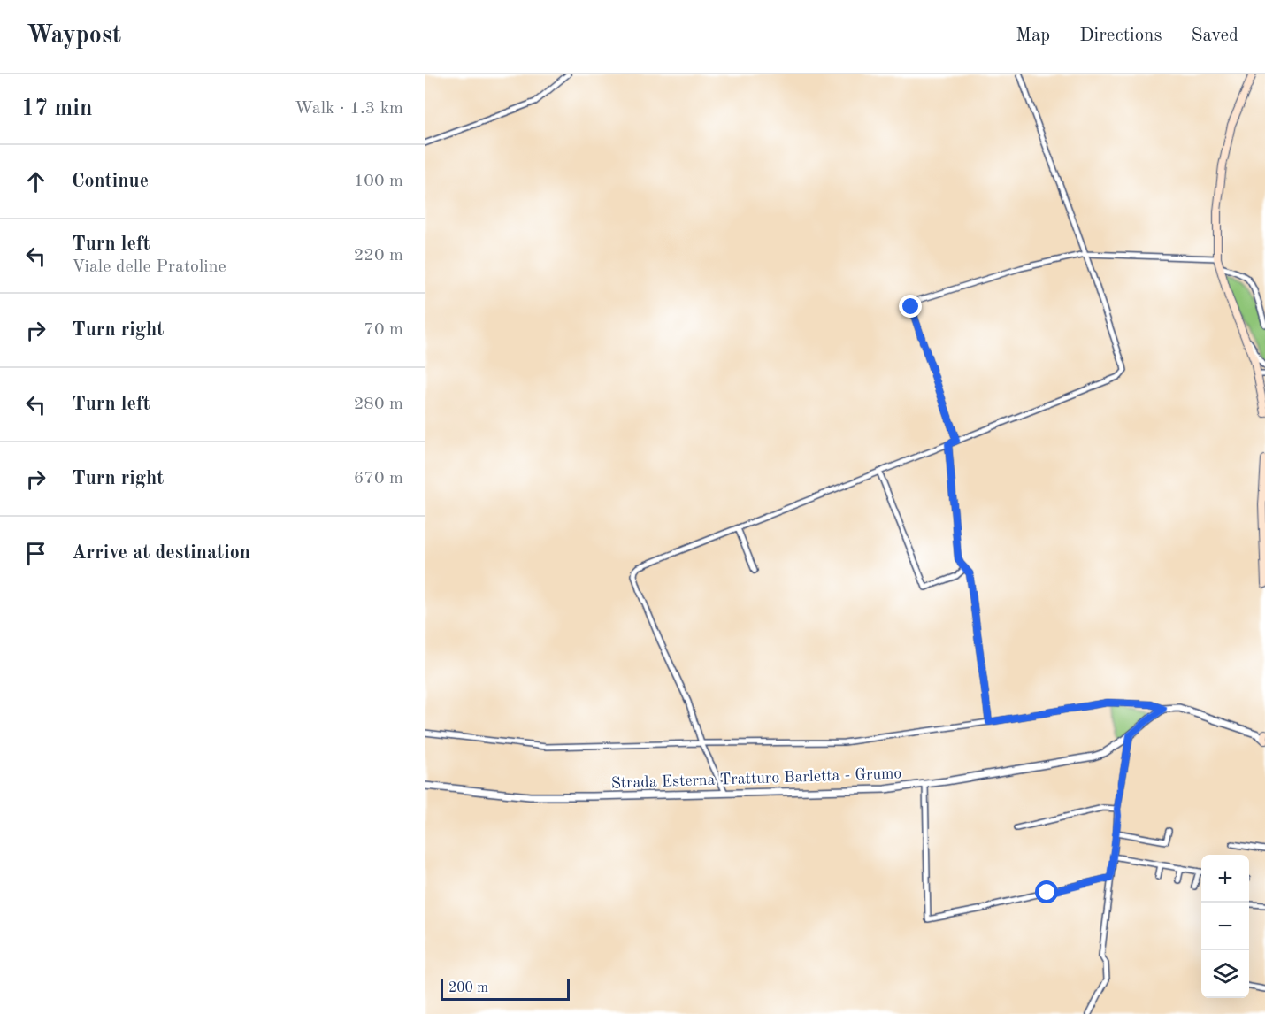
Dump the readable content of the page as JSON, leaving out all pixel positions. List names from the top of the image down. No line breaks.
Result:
{"streets":{"street":["Strada Esterna Tratturo Barletta - Grumo"]},"scale_bar":"200 m","page":{"header":"Waypost","nav":["Map","Directions","Saved"],"heading":["17 min","Walk · 1.3 km"],"list":[["Continue","100 m"],["Turn left","Viale delle Pratoline","220 m"],["Turn right","70 m"],["Turn left","280 m"],["Turn right","670 m"],"Arrive at destination"],"map_buttons":["+","−"],"scale":"200 m"}}
